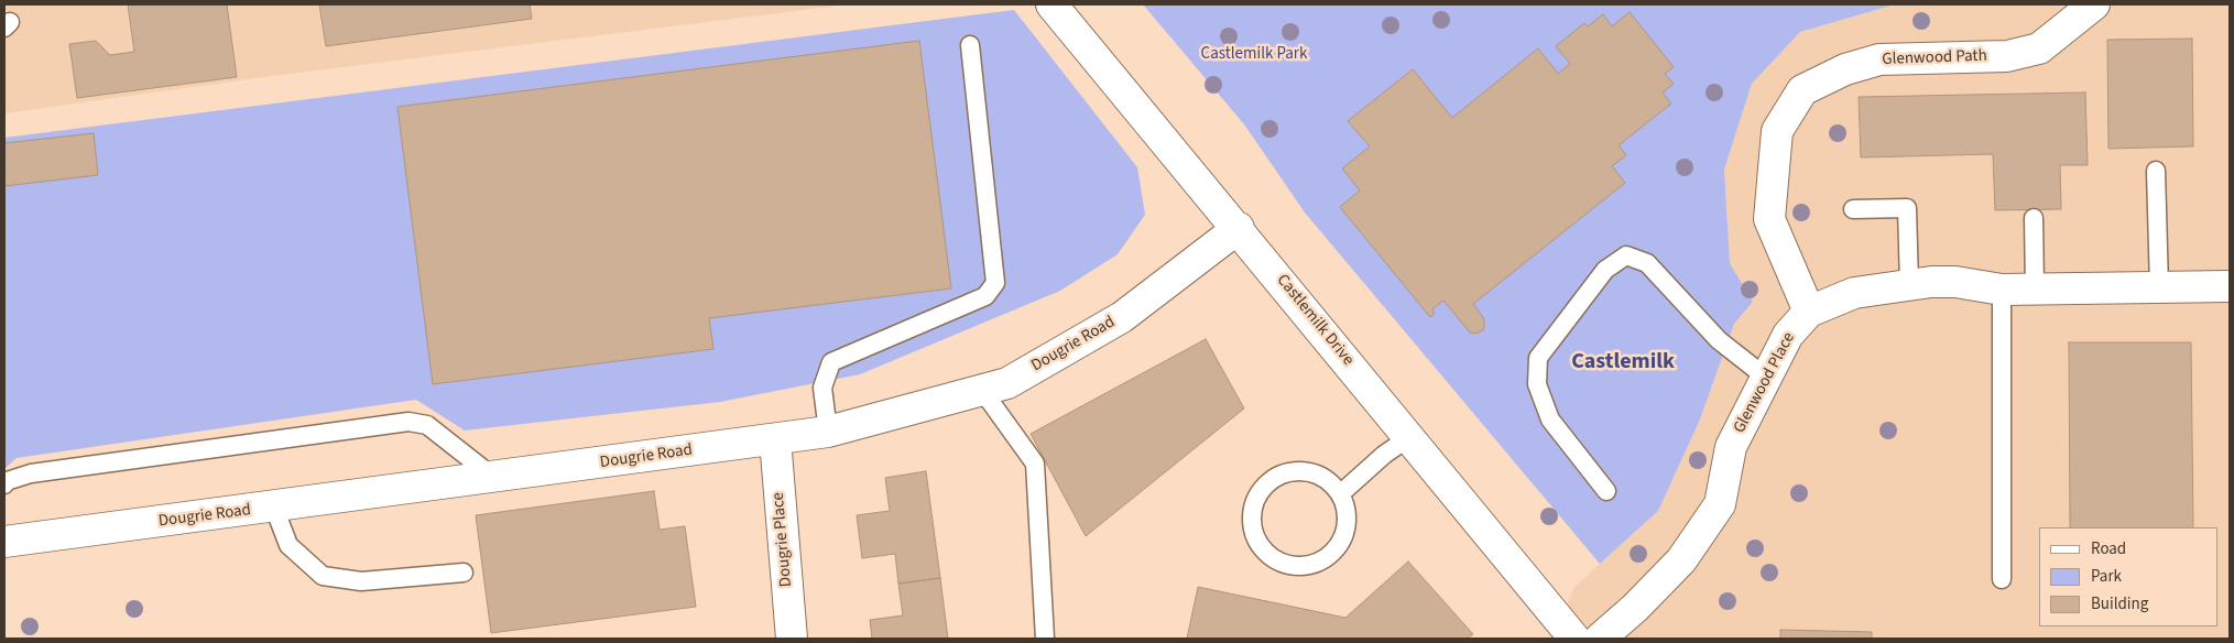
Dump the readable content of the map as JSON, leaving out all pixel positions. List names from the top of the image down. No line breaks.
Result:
{"streets":{"street":["Glenwood Path","Castlemilk Drive","Dougrie Road","Glenwood Place","Dougrie Place"]},"crossings":[["Glenwood Path","Glenwood Place"],["Castlemilk Drive","Dougrie Road"],["Dougrie Road","Dougrie Place"]],"districts":["Castlemilk"],"parks":["Castlemilk Park"],"legend":["Road","Park","Building"]}
